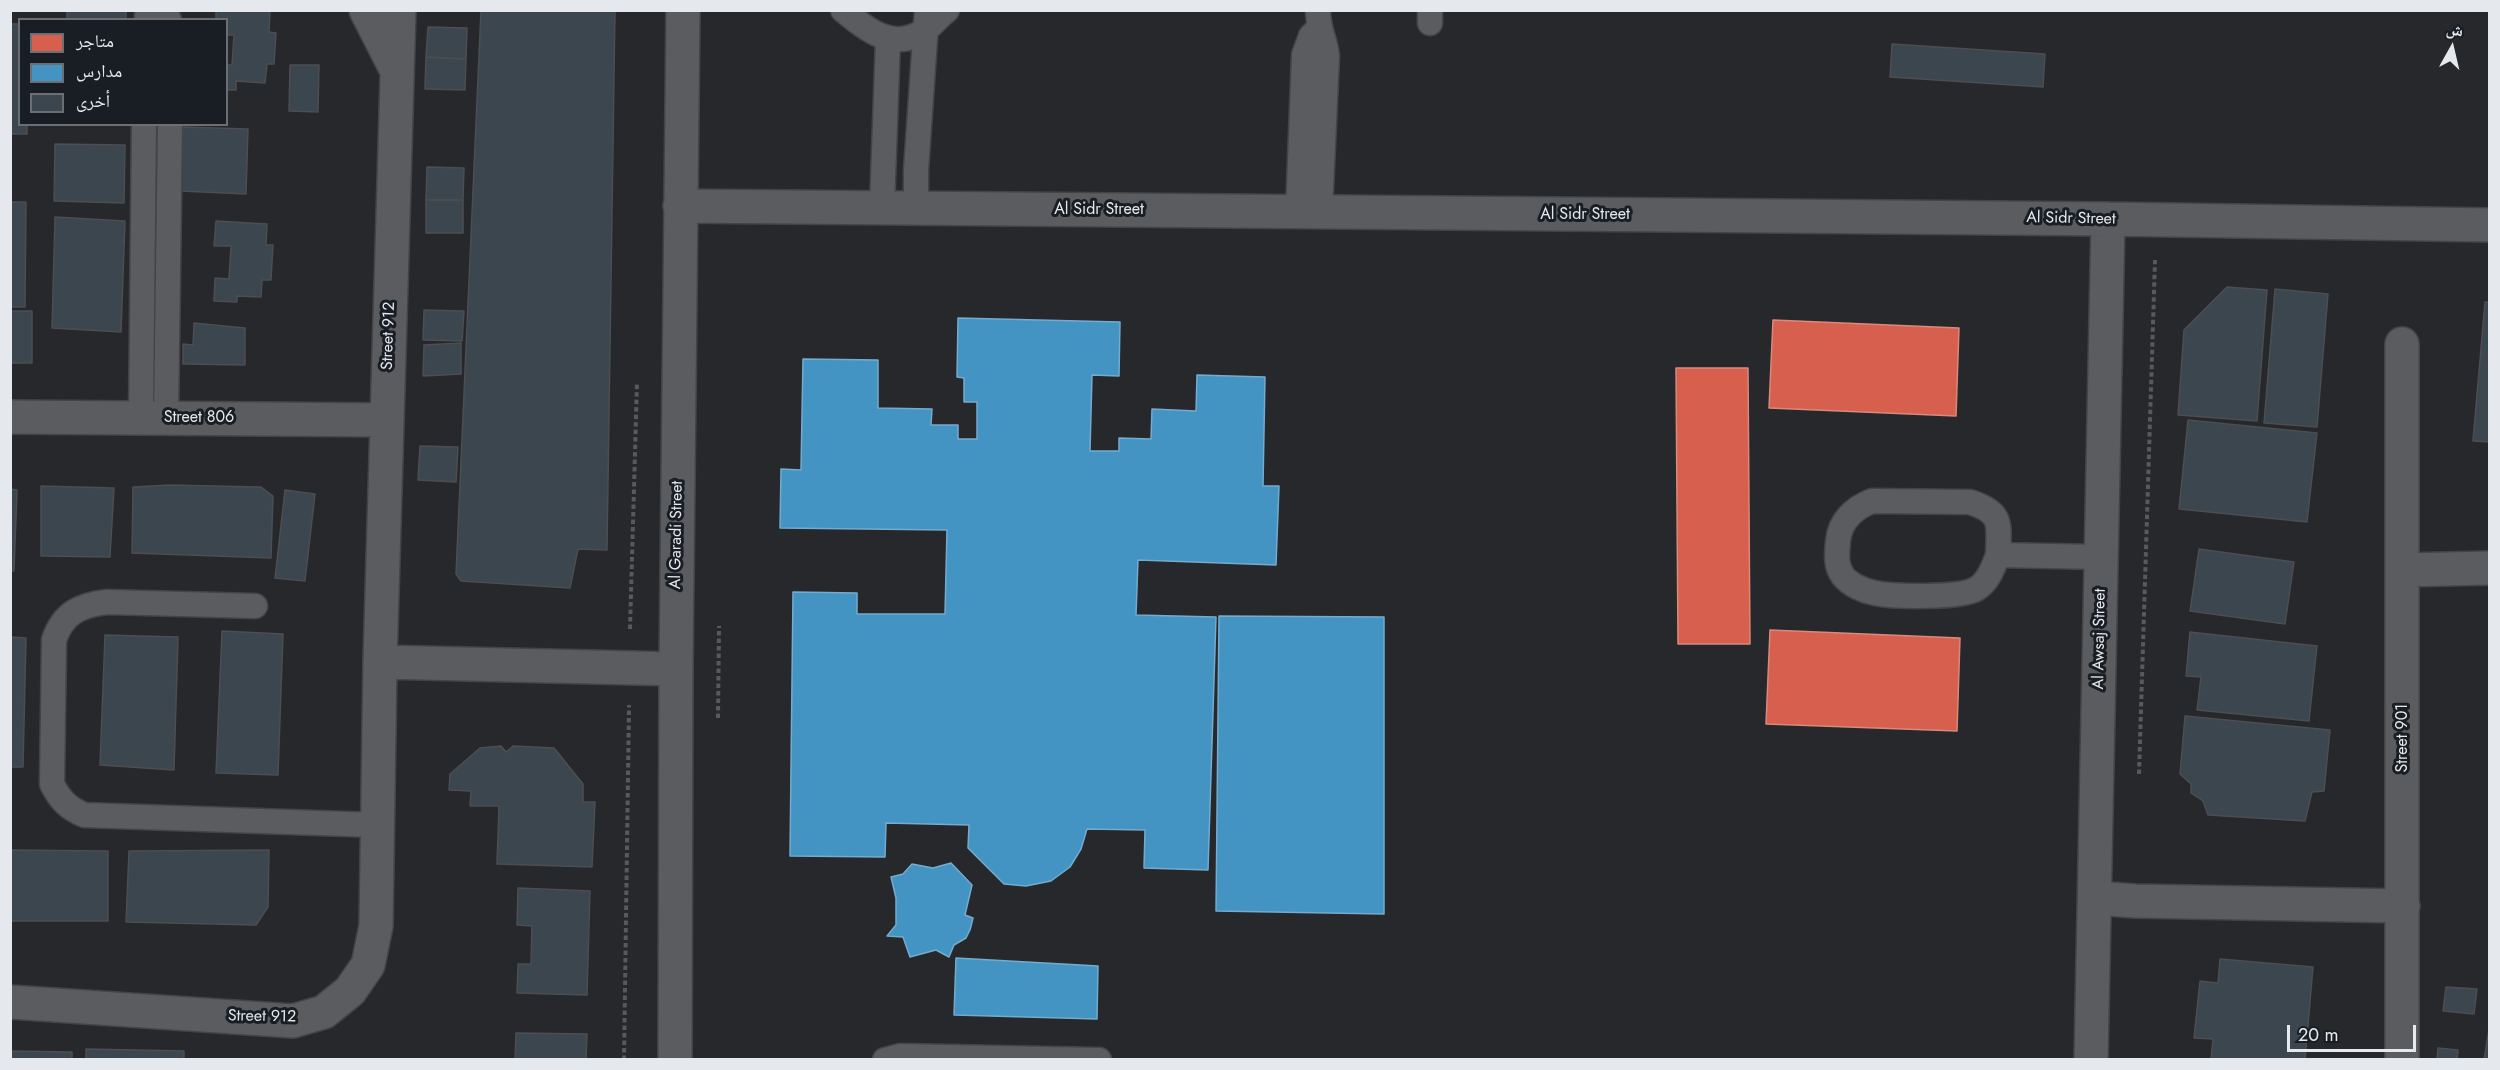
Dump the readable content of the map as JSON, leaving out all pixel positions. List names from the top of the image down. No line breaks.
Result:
{"streets":{"street":["Al Sidr Street","Street 912","Street 806","Al Garadi Street","Al Awsaj Street","Street 901"]},"crossings":[["Al Sidr Street","Al Garadi Street"],["Al Sidr Street","Al Awsaj Street"],["Street 912","Street 806"]],"legend":["متاجر","مدارس","أخرى"],"scale_bar":"20 m","north":"top"}
